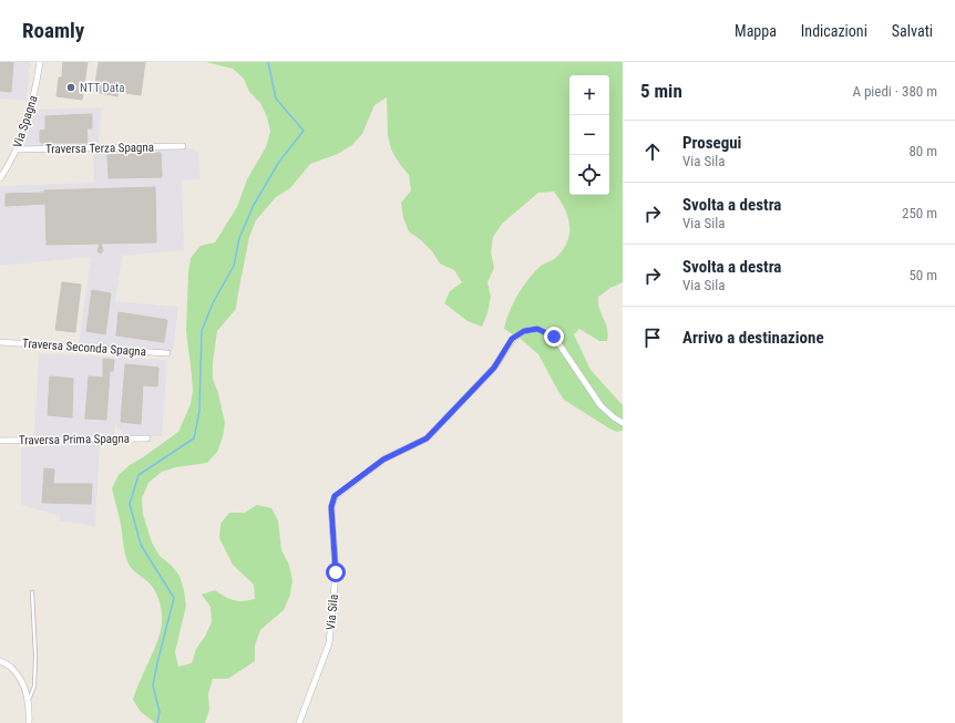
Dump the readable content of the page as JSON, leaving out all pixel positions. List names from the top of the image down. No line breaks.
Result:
{"streets":{"street":["Via Spagna","Traversa Terza Spagna","Traversa Seconda Spagna","Traversa Prima Spagna","Via Sila"]},"crossings":[["Via Spagna","Traversa Terza Spagna"]],"places":["NTT Data"],"page":{"header":"Roamly","nav":["Mappa","Indicazioni","Salvati"],"heading":["5 min","A piedi · 380 m"],"map_buttons":["+","−"],"list":[["Prosegui","Via Sila","80 m"],["Svolta a destra","Via Sila","250 m"],["Svolta a destra","Via Sila","50 m"],"Arrivo a destinazione"]}}
